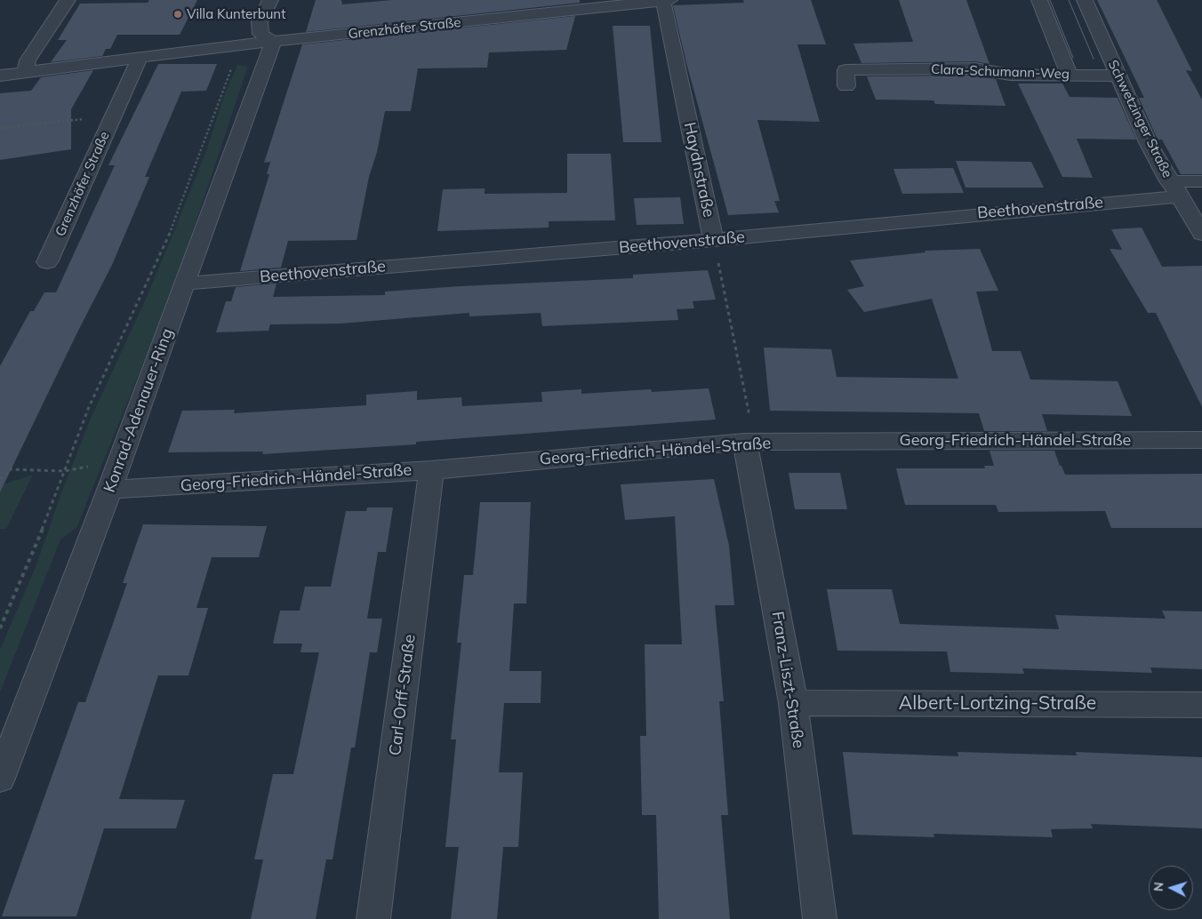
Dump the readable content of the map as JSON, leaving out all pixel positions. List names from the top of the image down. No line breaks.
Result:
{"streets":{"street":["Grenzhöfer Straße","Clara-Schumann-Weg","Schwetzinger Straße","Haydnstraße","Beethovenstraße","Konrad-Adenauer-Ring","Georg-Friedrich-Händel-Straße","Franz-Liszt-Straße","Carl-Orff-Straße","Albert-Lortzing-Straße"]},"crossings":[["Grenzhöfer Straße","Haydnstraße"],["Grenzhöfer Straße","Konrad-Adenauer-Ring"],["Clara-Schumann-Weg","Schwetzinger Straße"],["Schwetzinger Straße","Beethovenstraße"],["Haydnstraße","Beethovenstraße"],["Haydnstraße","Georg-Friedrich-Händel-Straße"],["Haydnstraße","Franz-Liszt-Straße"],["Beethovenstraße","Konrad-Adenauer-Ring"],["Konrad-Adenauer-Ring","Georg-Friedrich-Händel-Straße"],["Georg-Friedrich-Händel-Straße","Franz-Liszt-Straße"],["Georg-Friedrich-Händel-Straße","Carl-Orff-Straße"],["Franz-Liszt-Straße","Albert-Lortzing-Straße"]],"places":["Villa Kunterbunt"],"north":"left"}
